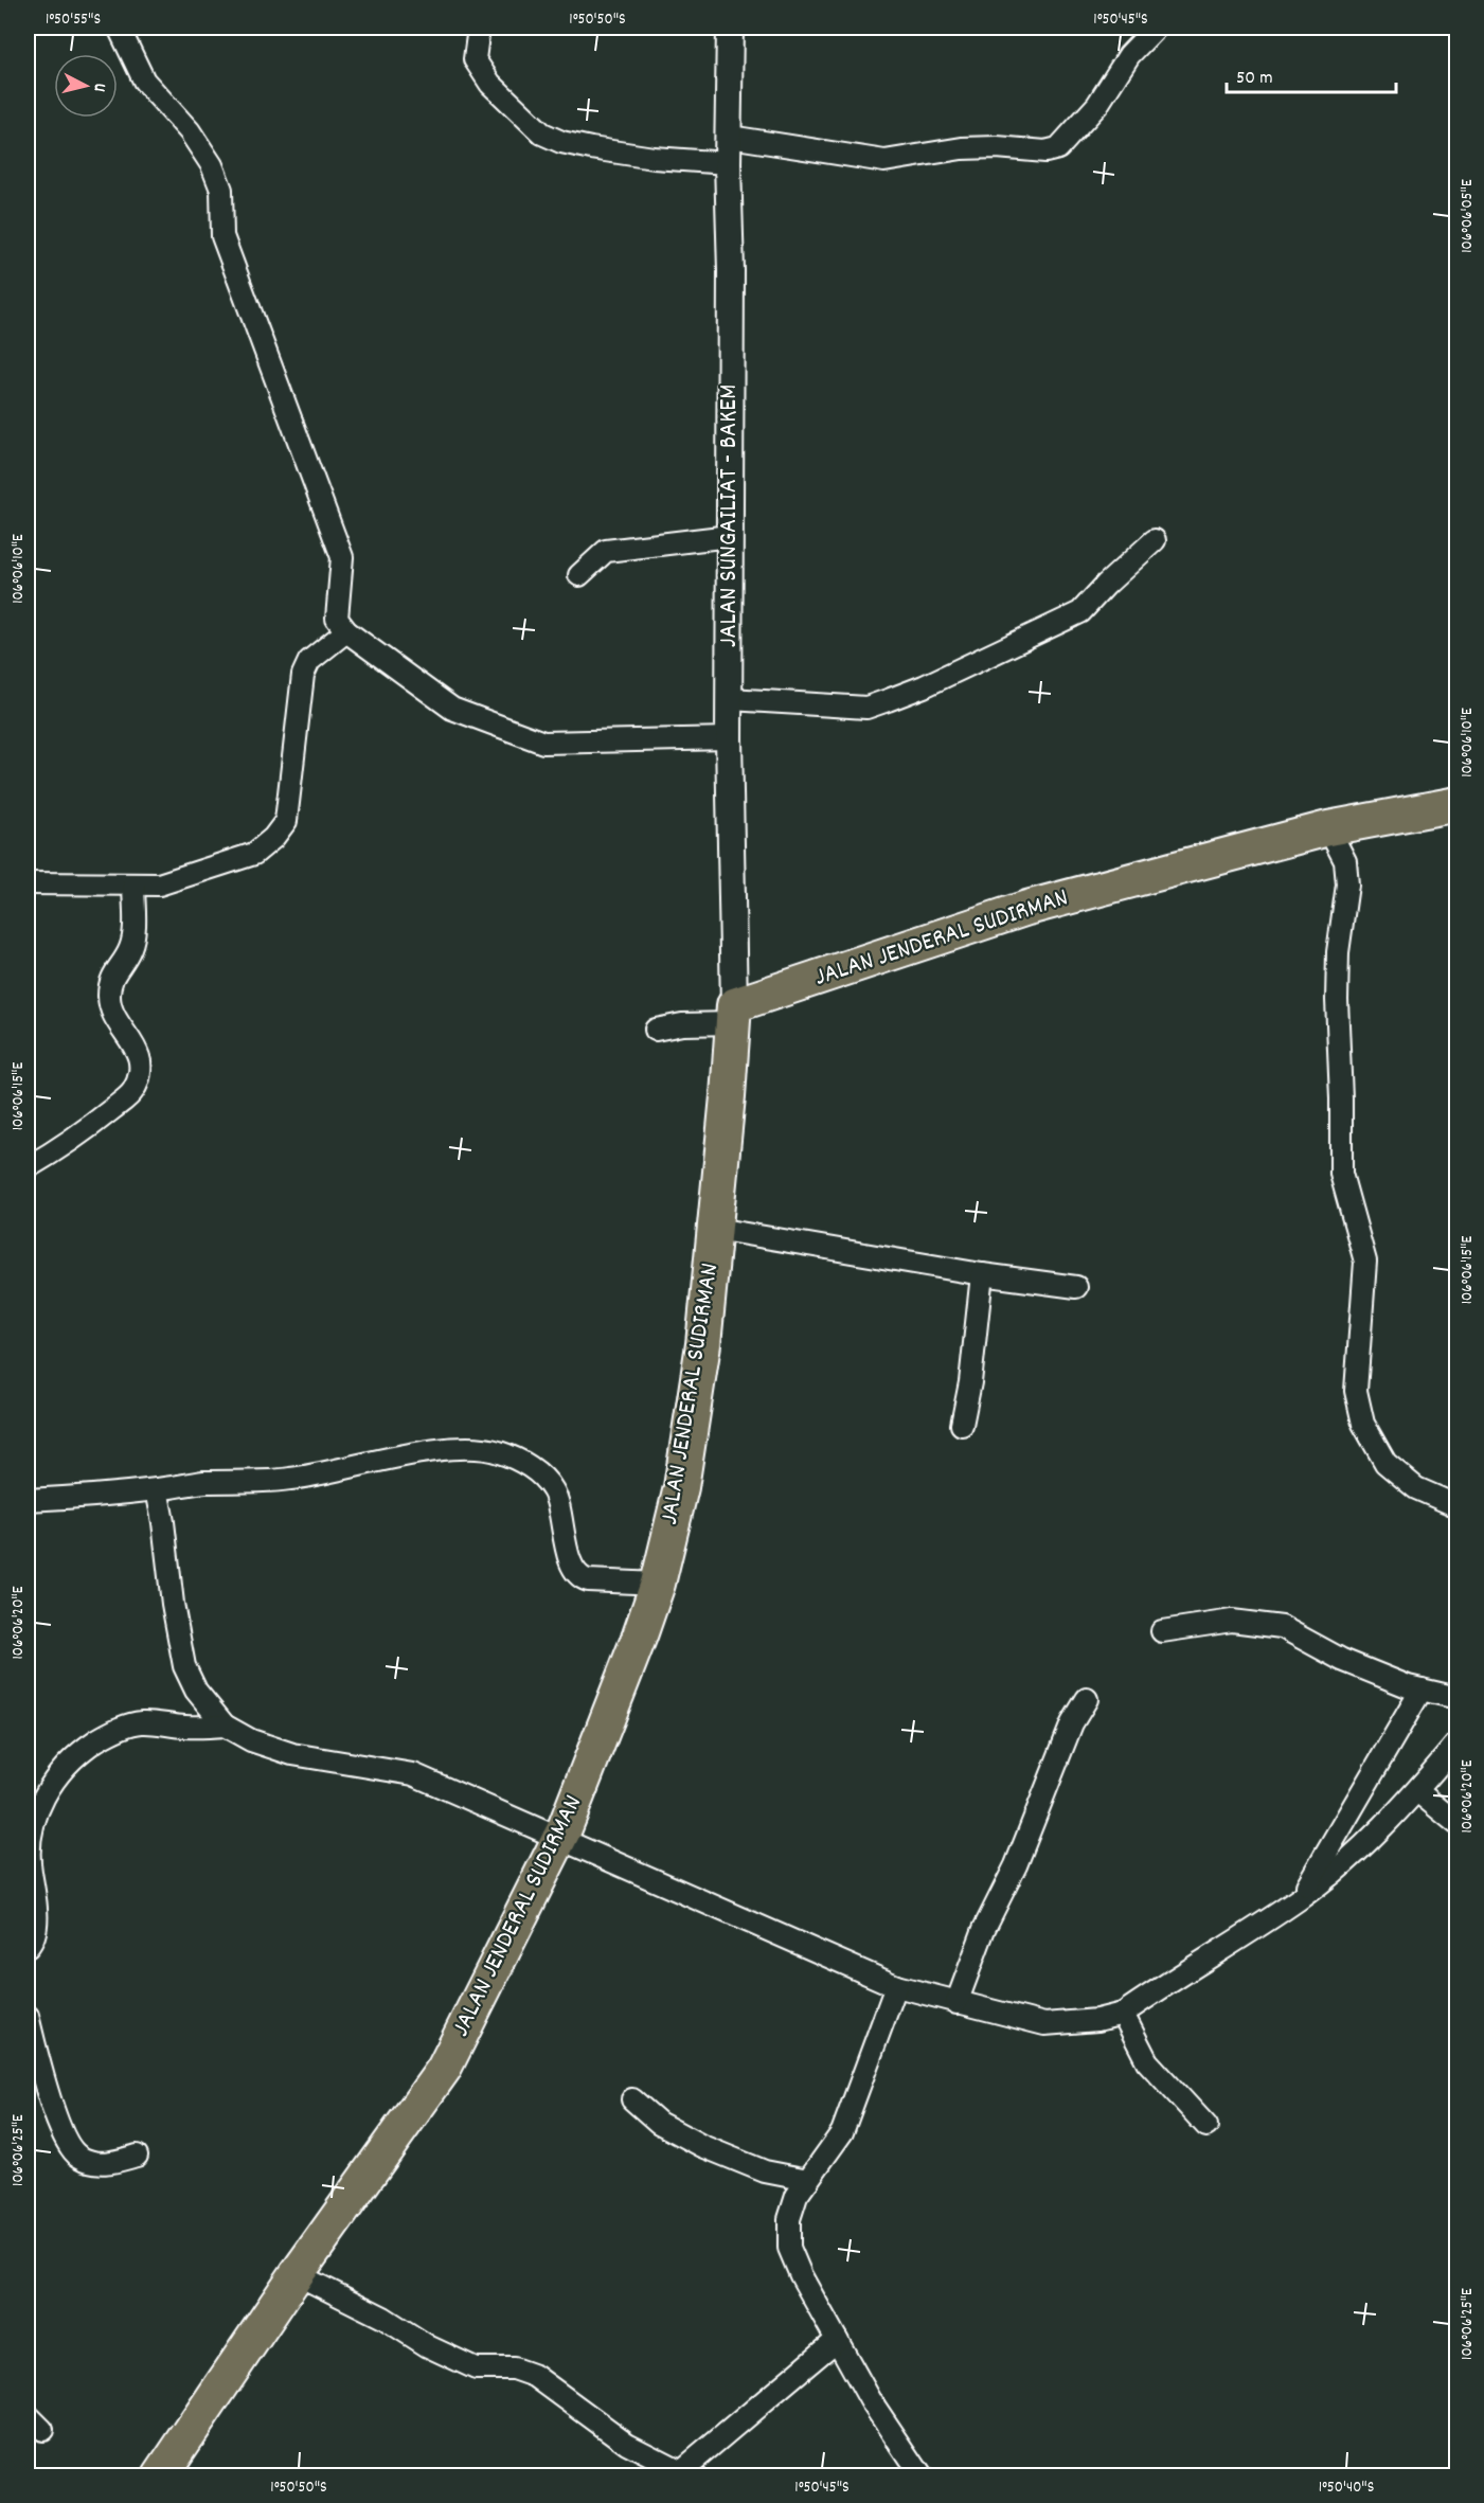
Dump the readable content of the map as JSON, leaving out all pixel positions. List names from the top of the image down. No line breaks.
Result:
{"streets":{"highway":["JALAN JENDERAL SUDIRMAN"],"street":["JALAN SUNGAILIAT - BAKEM"]},"crossings":[["JALAN SUNGAILIAT - BAKEM","JALAN JENDERAL SUDIRMAN"]],"scale_bar":"50 m","north":"right","coordinates":["1°50'55\"S","1°50'50\"S","1°50'45\"S","106°06'05\"E","106°06'10\"E","106°06'15\"E","106°06'20\"E","106°06'25\"E","1°50'40\"S"]}
